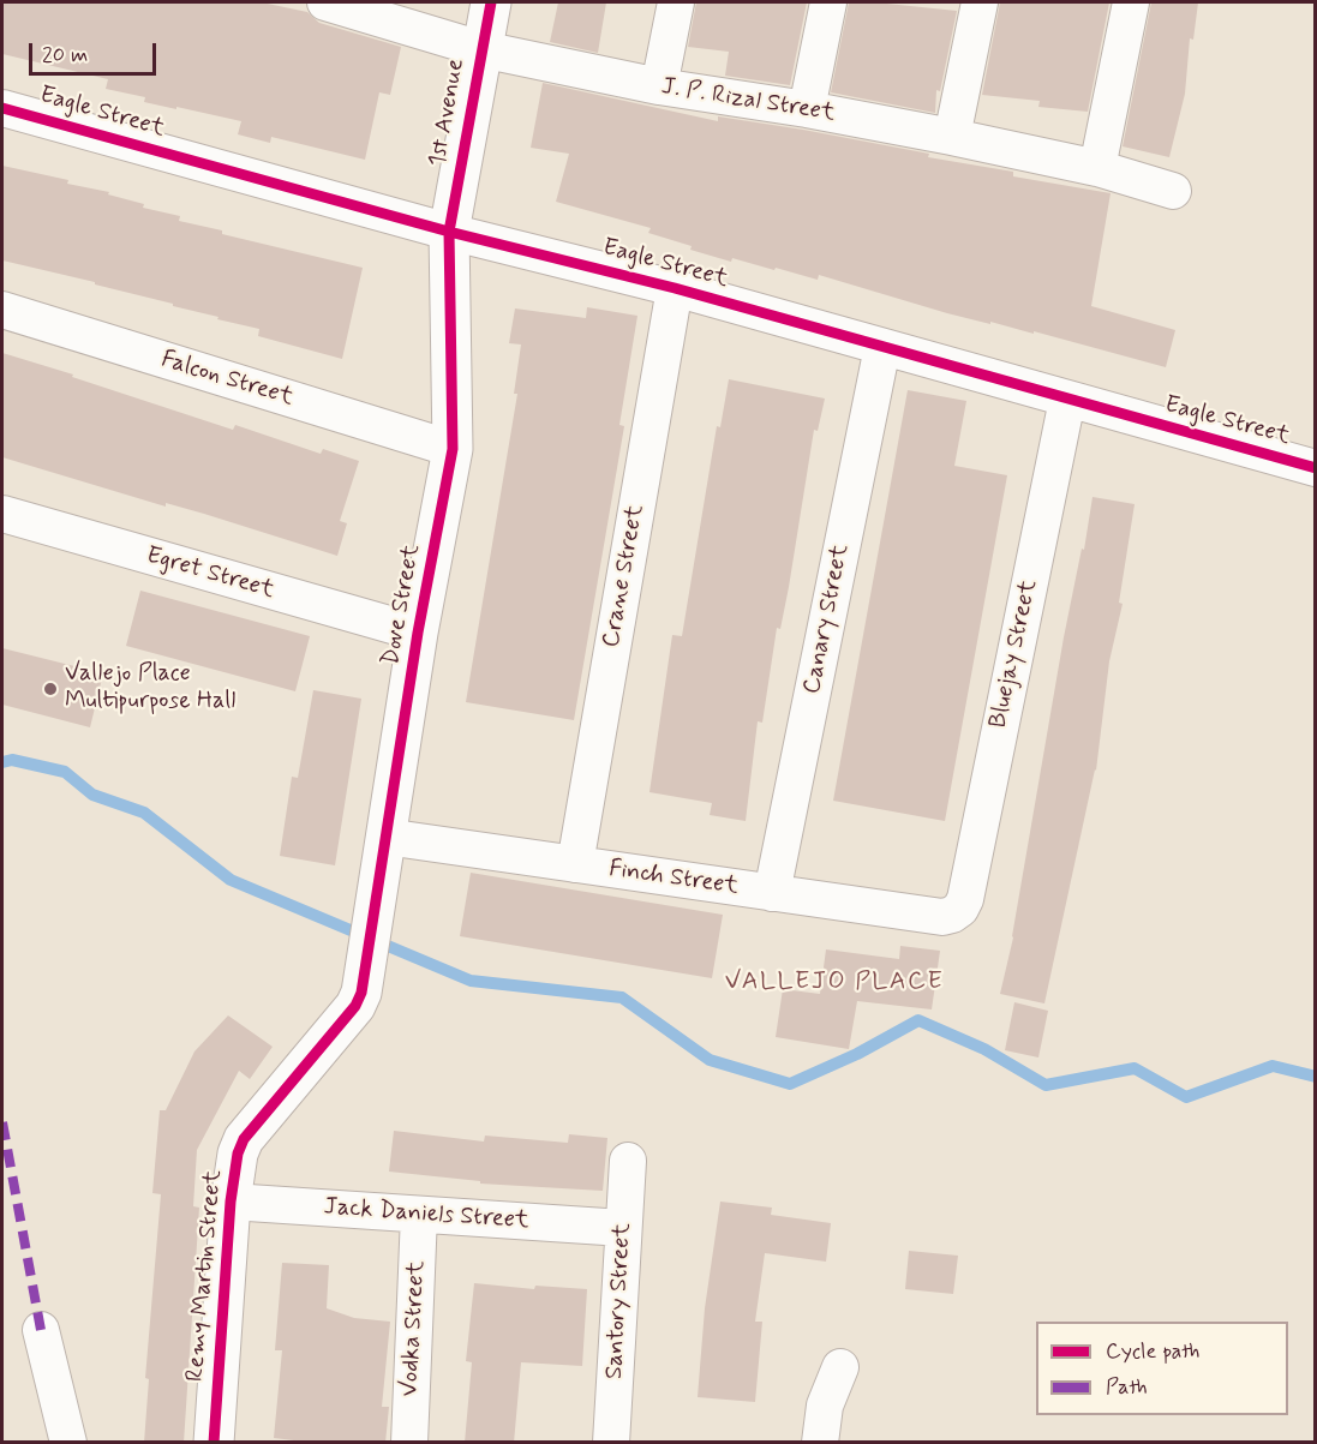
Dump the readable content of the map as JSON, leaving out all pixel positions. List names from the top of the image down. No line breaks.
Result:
{"streets":{"street":["J. P. Rizal Street","Eagle Street","1st Avenue","Falcon Street","Egret Street","Crane Street","Dove Street","Canary Street","Bluejay Street","Finch Street","Jack Daniels Street","Remy Martin Street","Santory Street","Vodka Street"]},"crossings":[["J. P. Rizal Street","1st Avenue"],["Eagle Street","1st Avenue"],["Eagle Street","Crane Street"],["Eagle Street","Dove Street"],["Eagle Street","Canary Street"],["Eagle Street","Bluejay Street"],["1st Avenue","Dove Street"],["Falcon Street","Dove Street"],["Egret Street","Dove Street"],["Crane Street","Finch Street"],["Dove Street","Finch Street"],["Dove Street","Remy Martin Street"],["Canary Street","Finch Street"],["Bluejay Street","Finch Street"],["Jack Daniels Street","Remy Martin Street"],["Jack Daniels Street","Santory Street"],["Jack Daniels Street","Vodka Street"]],"districts":["VALLEJO PLACE"],"places":["Vallejo Place Multipurpose Hall"],"legend":["Cycle path","Path"],"scale_bar":"20 m"}
